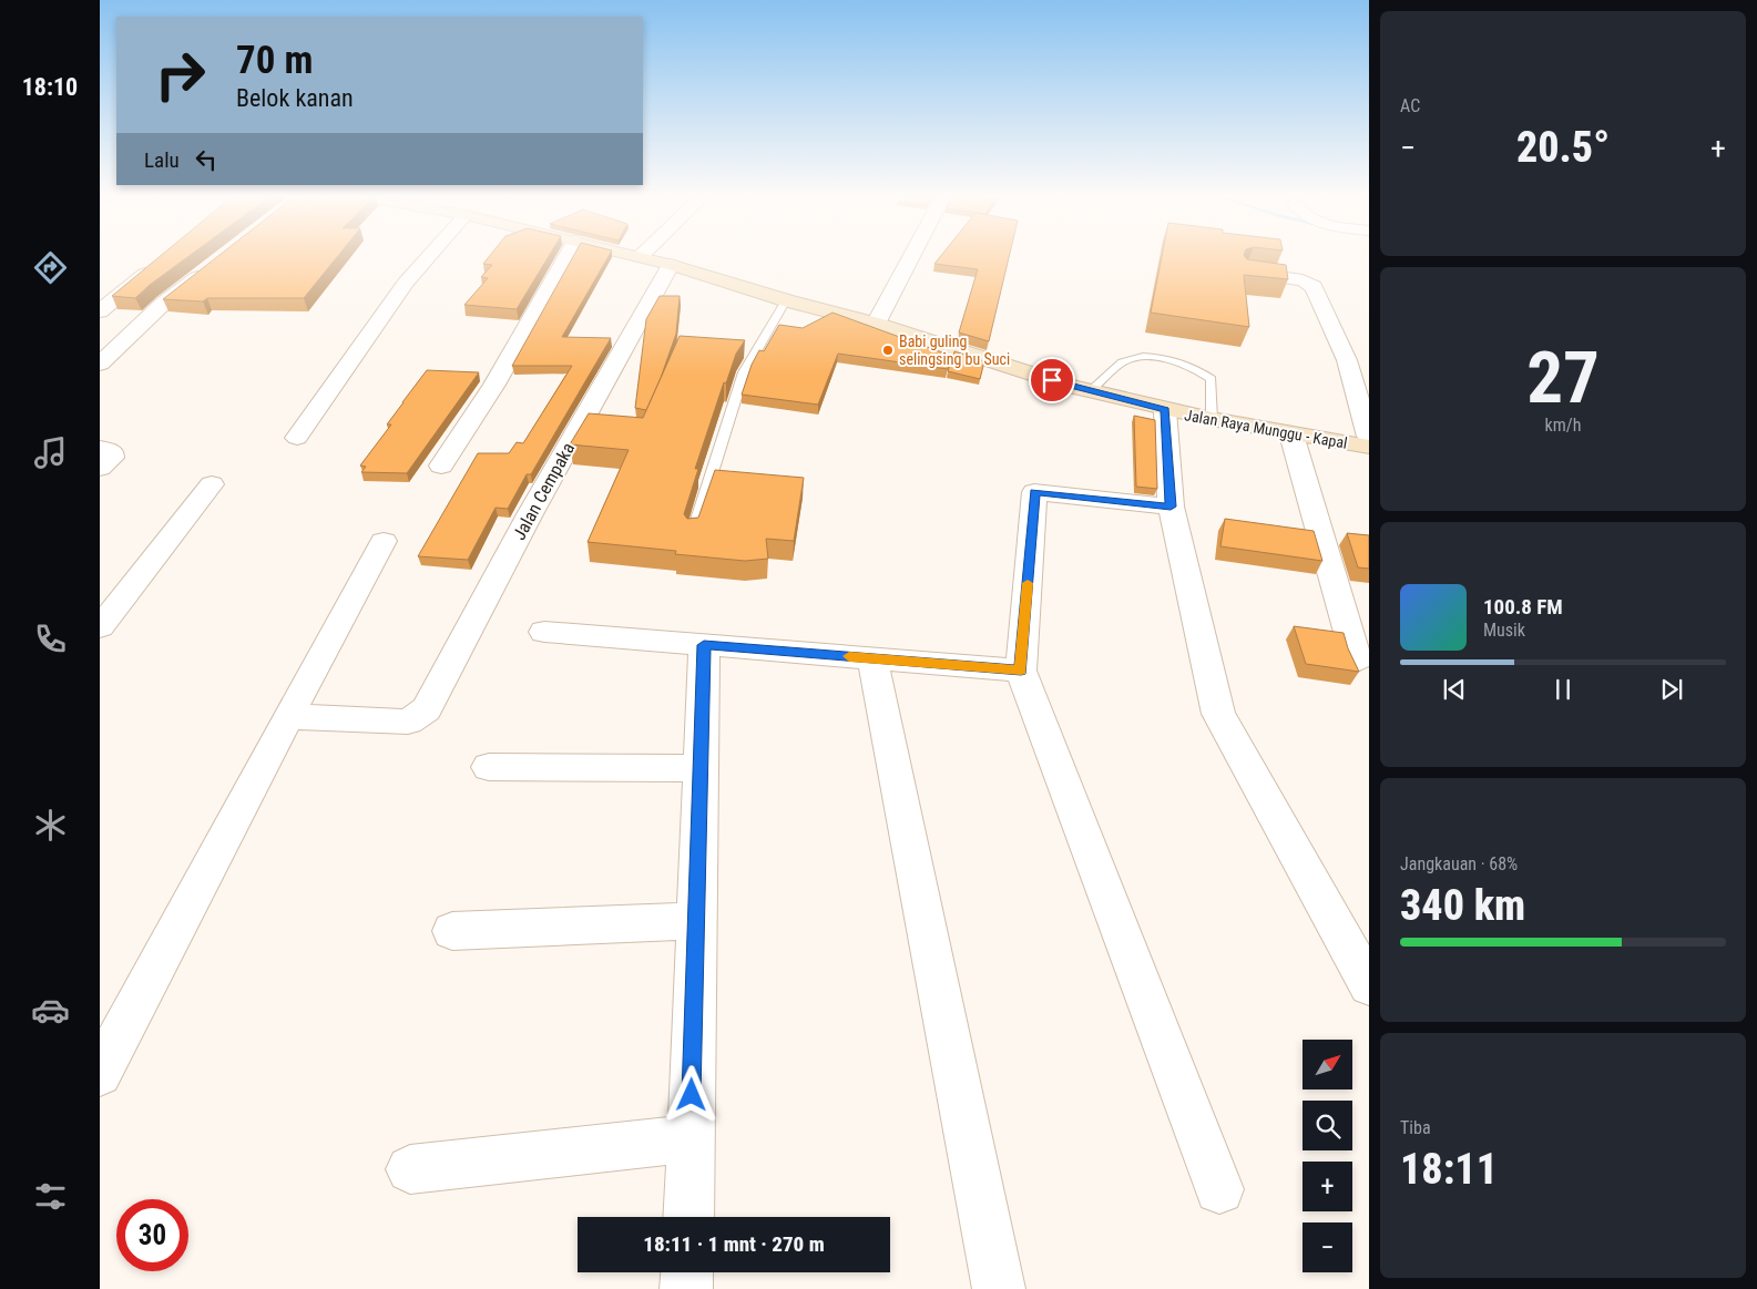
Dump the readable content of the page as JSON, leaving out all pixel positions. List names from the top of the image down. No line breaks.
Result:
{"streets":{"street":["Jalan Raya Munggu - Kapal","Jalan Cempaka"]},"crossings":[["Jalan Raya Munggu - Kapal","Jalan Cempaka"]],"places":["Babi guling selingsing bu Suci"],"north":"top right","page":{"tabs":"18:10","tile":["AC",["27","km/h"],["Jangkauan · 68%","340 km"],["Tiba","18:11"]],"turn":["70 m","Belok kanan"],"heat":["−","20.5°","+"],"then":"Lalu","song":["100.8 FM","Musik"],"map_buttons":["+","−"],"limit":"30","trip":"18:11 · 1 mnt · 270 m"}}
